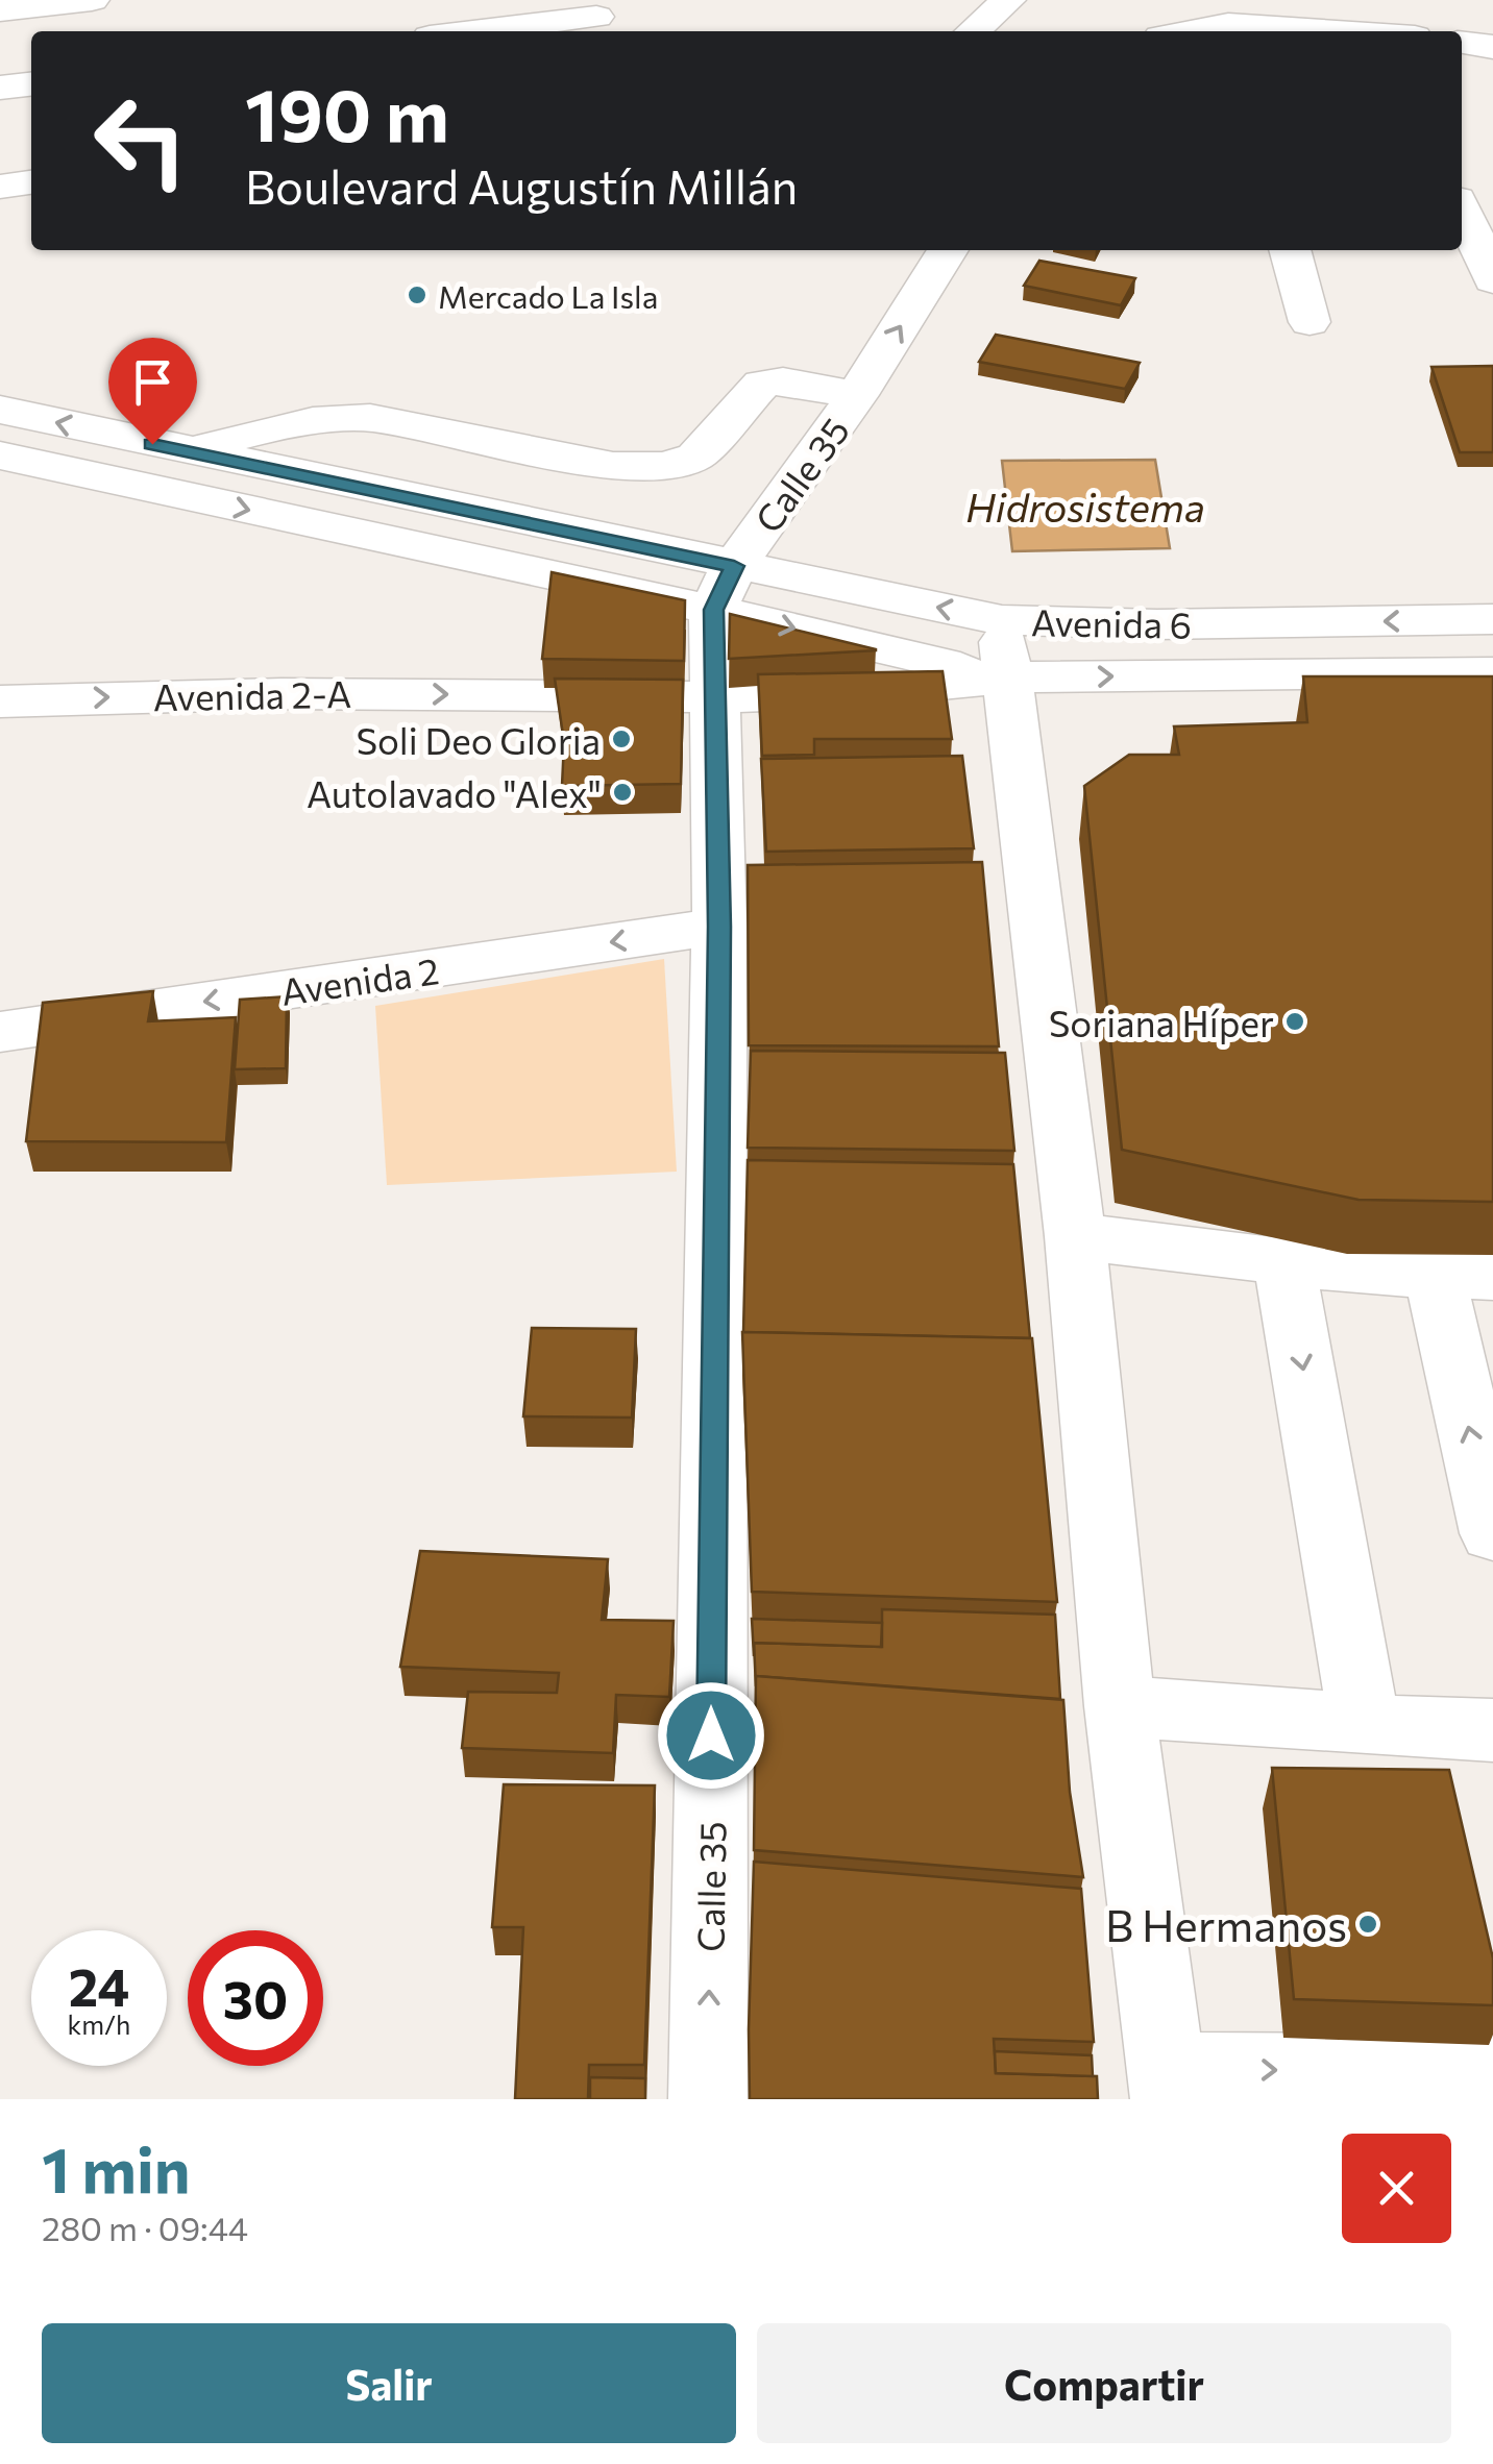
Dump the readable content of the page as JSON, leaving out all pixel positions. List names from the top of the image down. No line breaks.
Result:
{"streets":{"street":["Calle 35","Avenida 6","Avenida 2-A","Avenida 2"]},"crossings":[["Calle 35","Avenida 6"],["Calle 35","Avenida 2-A"],["Calle 35","Avenida 2"],["Avenida 6","Avenida 2-A"]],"water":["Hidrosistema"],"places":["Mercado La Isla","Soli Deo Gloria","Autolavado \"Alex\"","Soriana Híper","B Hermanos"],"page":{"turn":["190 m","Boulevard Augustín Millán"],"speed":"24 km/h","limit":"30","heading":["1 min","280 m · 09:44"],"buttons":["Salir","Compartir"]}}
